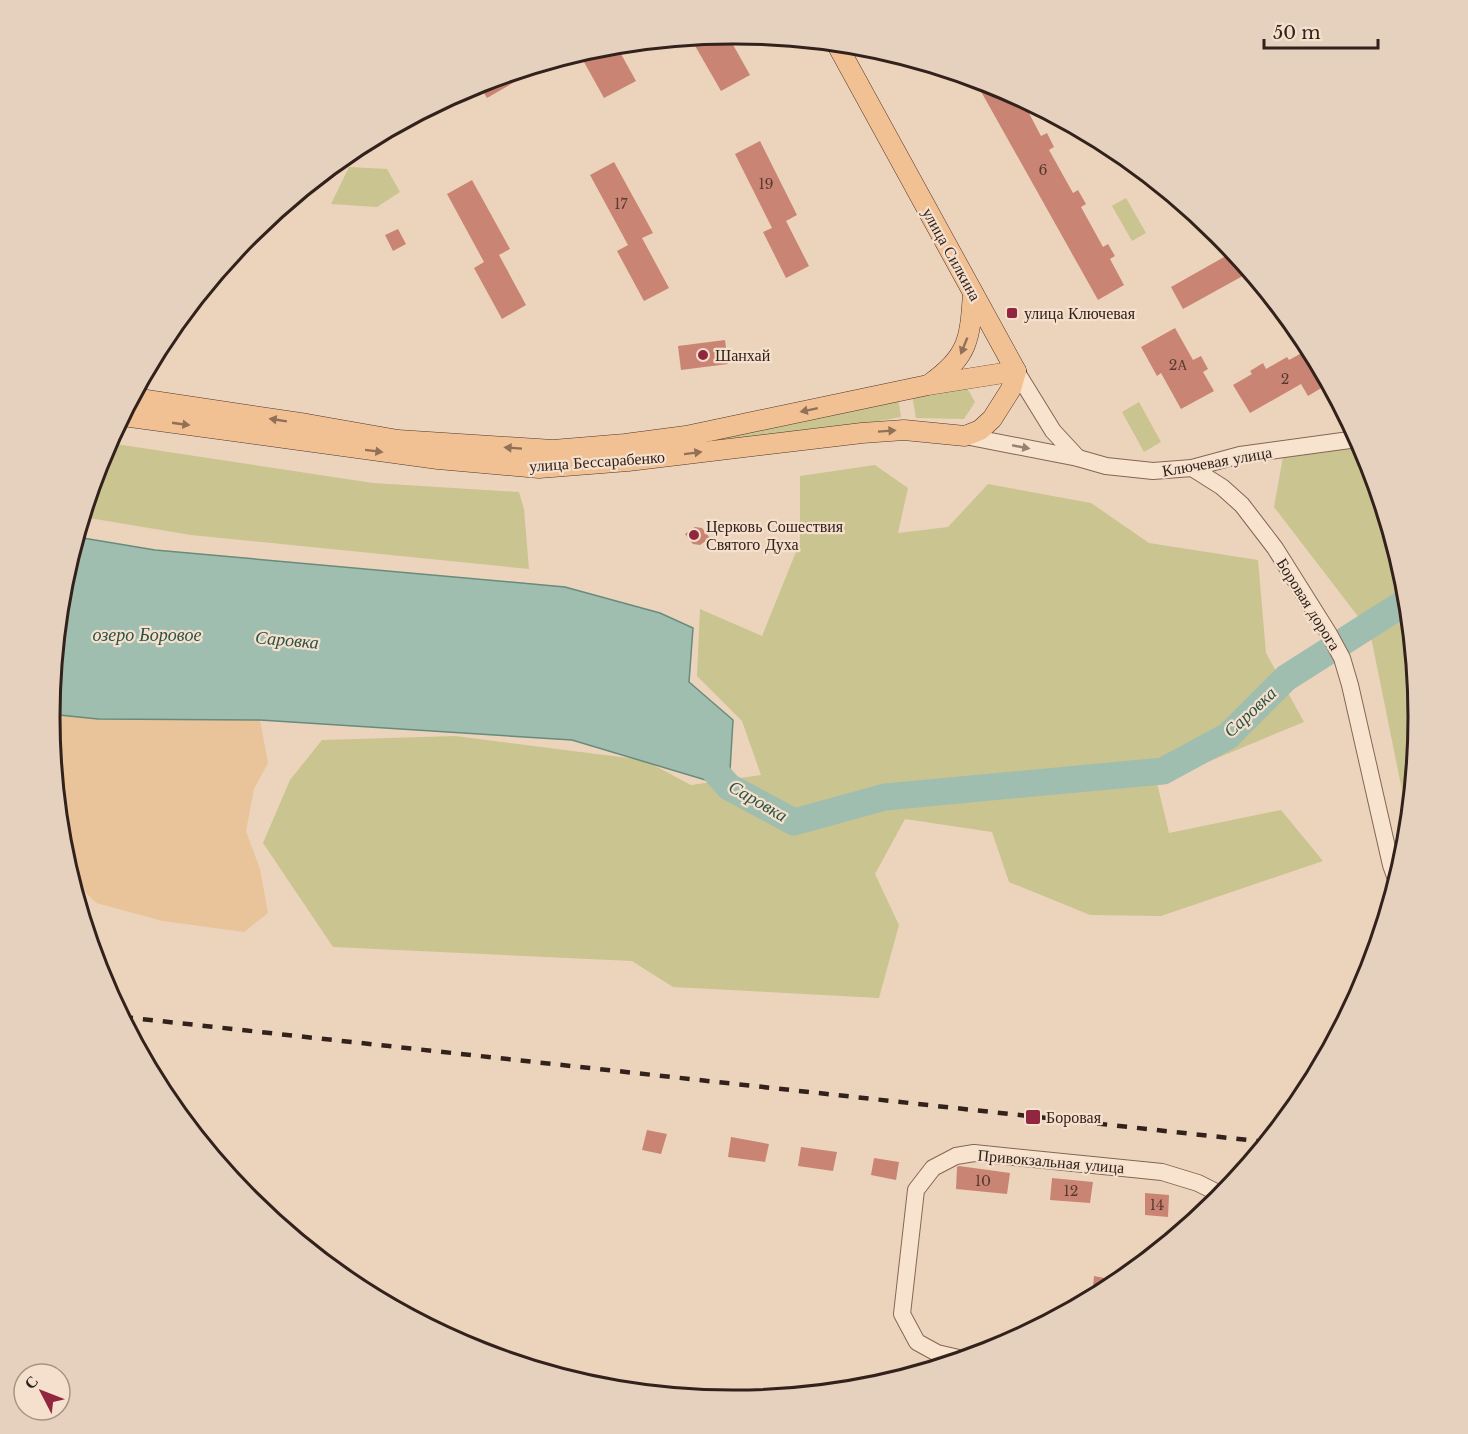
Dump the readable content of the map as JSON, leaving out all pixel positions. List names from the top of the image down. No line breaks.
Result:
{"streets":{"main road":["улица Силкина","улица Бессарабенко"],"street":["Ключевая улица","Боровая дорога","Привокзальная улица"]},"crossings":[["улица Силкина","улица Бессарабенко"],["улица Силкина","Ключевая улица"],["улица Бессарабенко","Ключевая улица"],["Ключевая улица","Боровая дорога"]],"water":["озеро Боровое","Саровка"],"places":{"transit":["улица Ключевая","Боровая"],"other":["Шанхай","Церковь Сошествия Святого Духа"]},"house_numbers":["6","19","17","2А","2","10","12","14"],"scale_bar":"50 m","north":"top left"}
